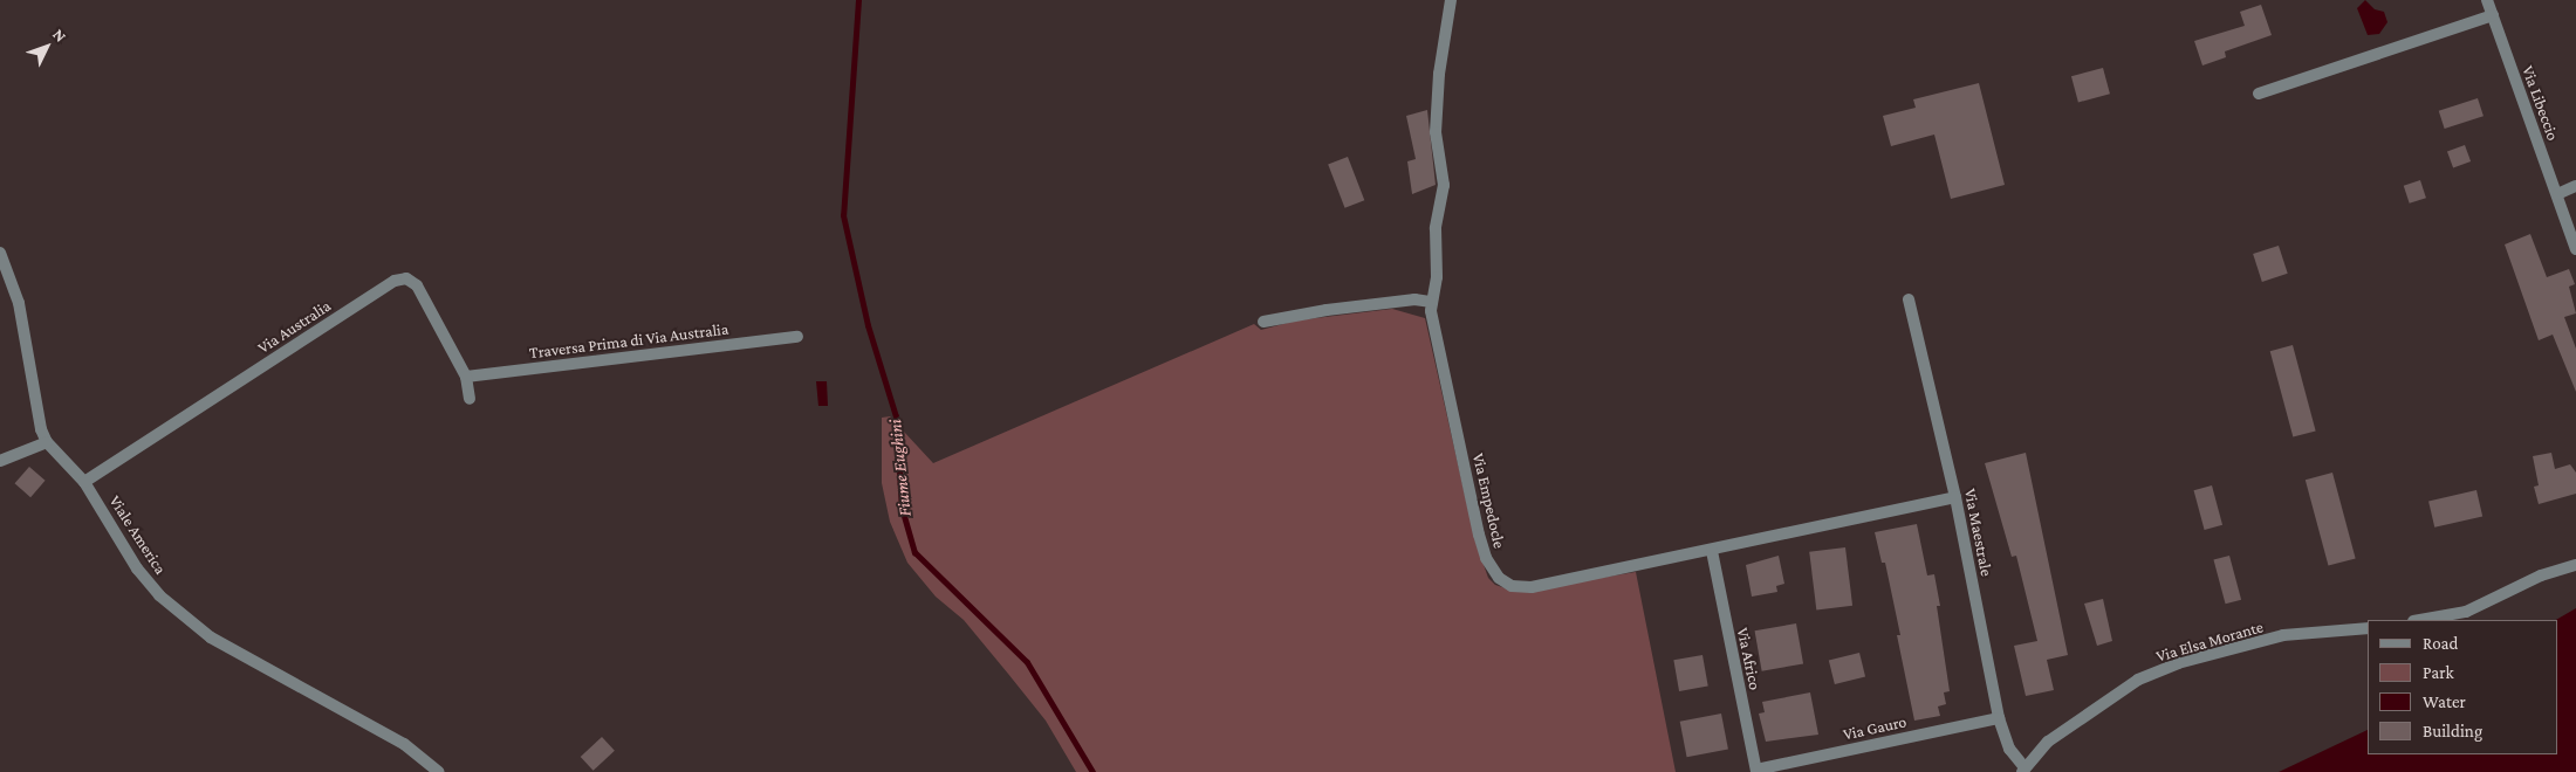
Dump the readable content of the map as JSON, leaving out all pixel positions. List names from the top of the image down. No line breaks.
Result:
{"streets":{"street":["Via Libeccio","Via Australia","Traversa Prima di Via Australia","Via Empedocle","Via Maestrale","Viale America","Via Elsa Morante","Via Africo","Via Gauro"]},"crossings":[["Via Australia","Traversa Prima di Via Australia"],["Via Australia","Viale America"],["Via Empedocle","Via Maestrale"],["Via Empedocle","Via Africo"],["Via Maestrale","Via Elsa Morante"],["Via Maestrale","Via Gauro"],["Via Africo","Via Gauro"]],"water":["Fiume Eughini"],"legend":["Road","Park","Water","Building"],"north":"top right"}
